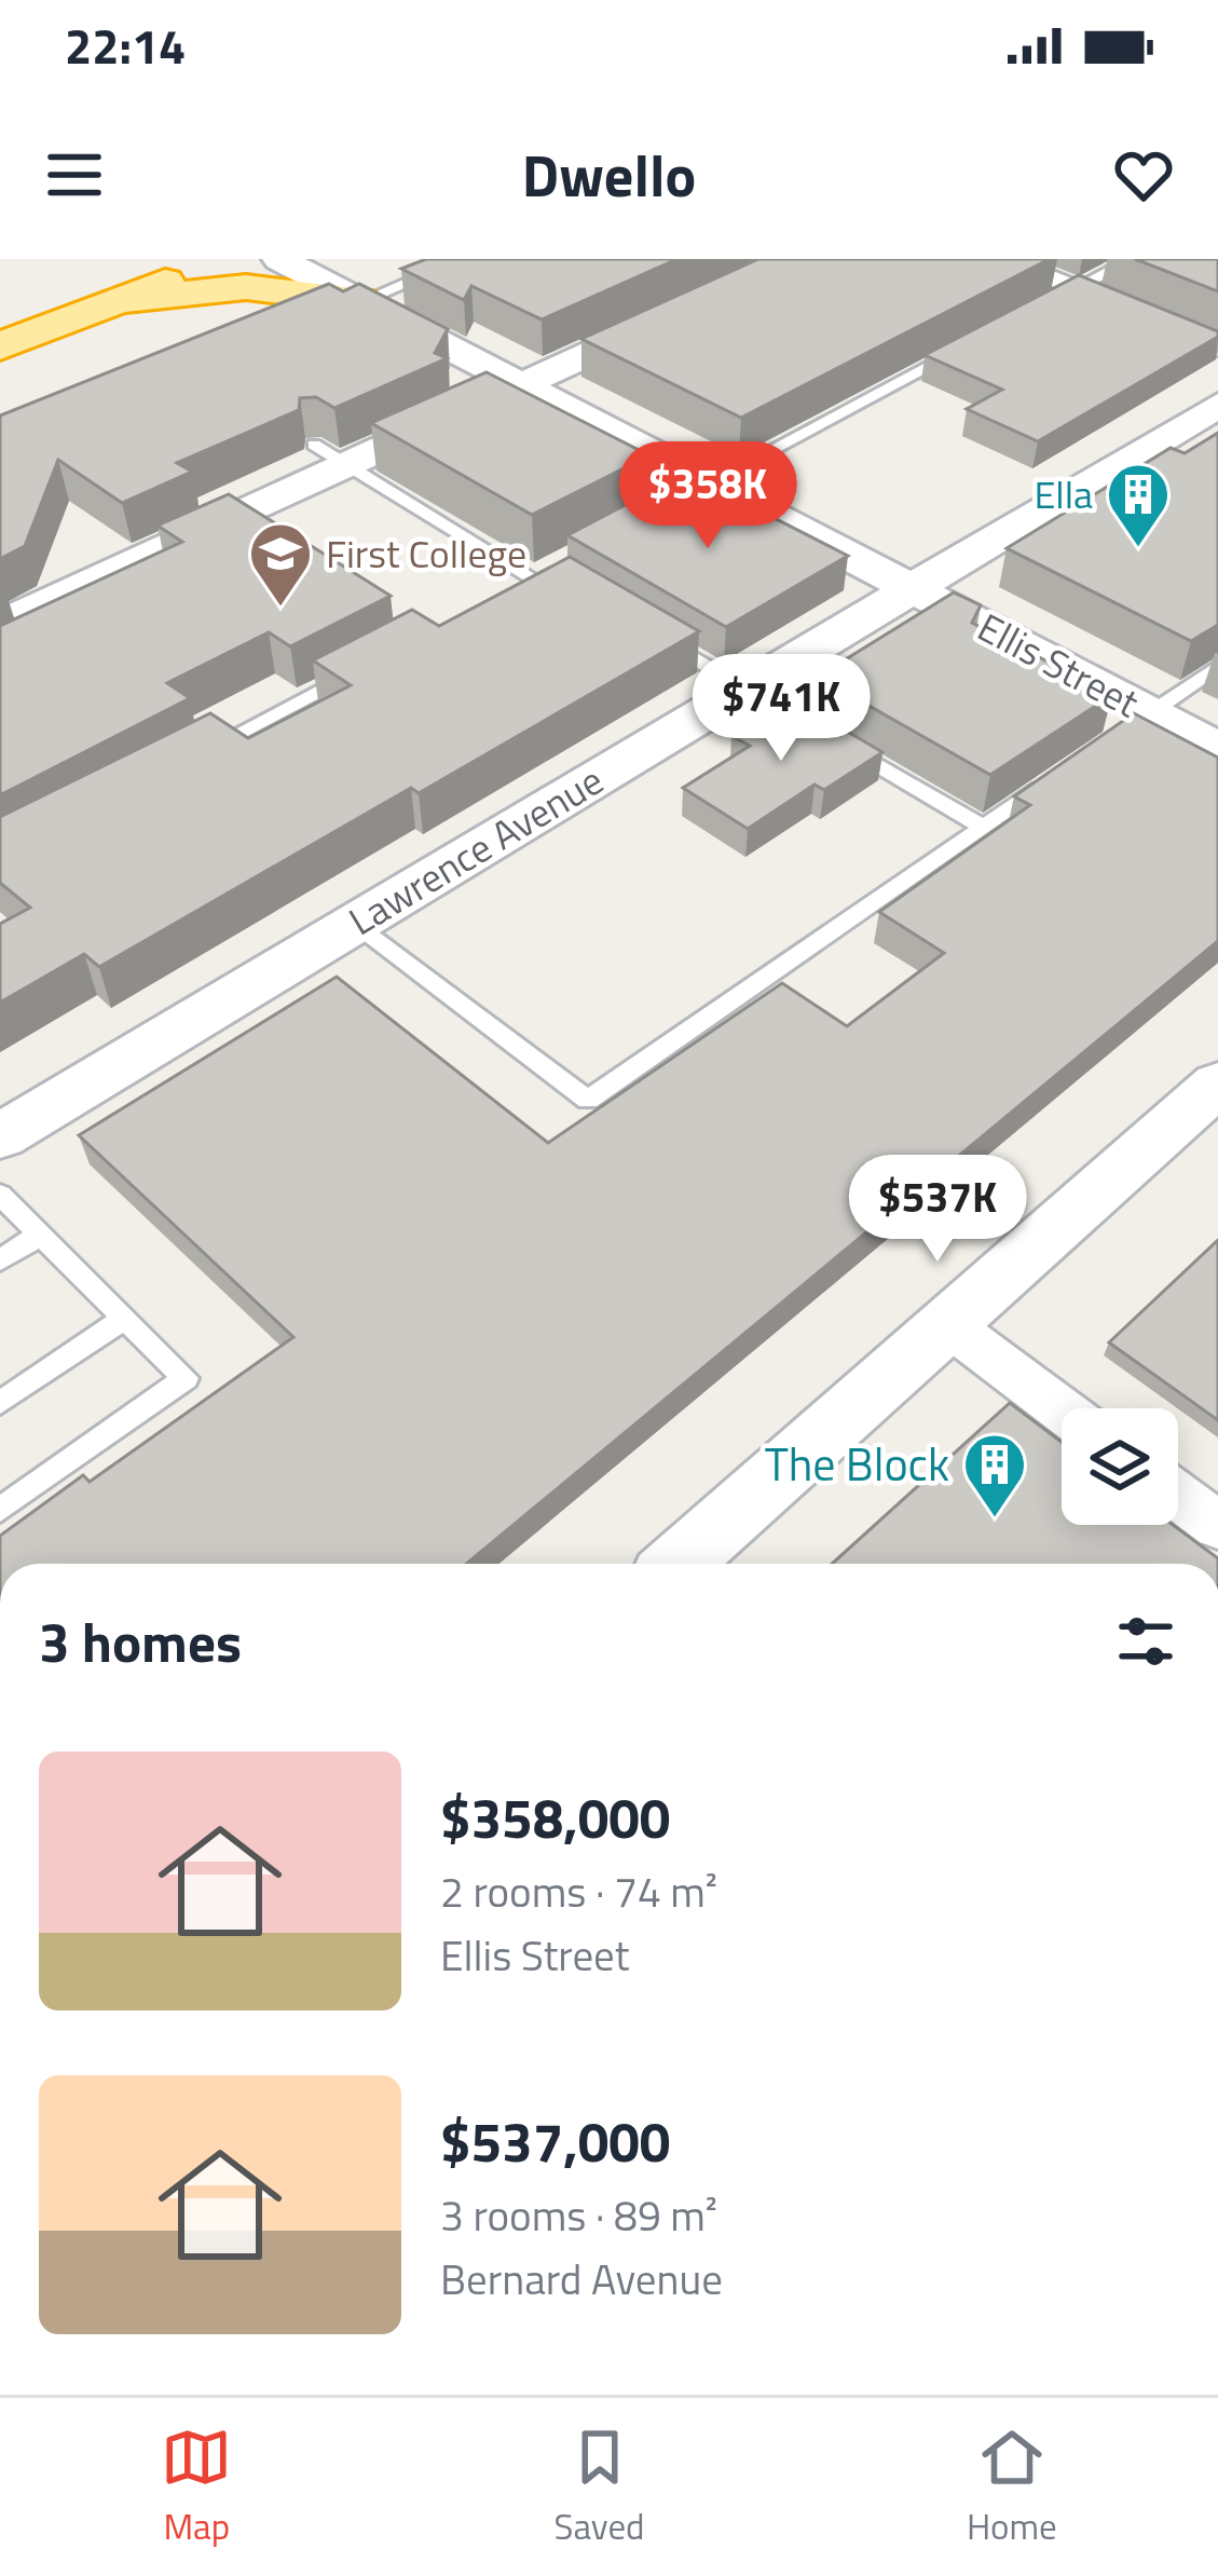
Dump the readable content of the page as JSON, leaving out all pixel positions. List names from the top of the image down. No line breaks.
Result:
{"streets":{"street":["Ellis Street","Lawrence Avenue"]},"crossings":[["Ellis Street","Lawrence Avenue"]],"places":{"building":["Ella","The Block"],"school or university":["First College"]},"page":{"status":"22:14","header":"Dwello","price":["$358K","$741K","$537K"],"heading":"3 homes","list":[{"name":"$358,000","note":"2 rooms · 74 m² · Ellis Street"},{"name":"$537,000","note":"3 rooms · 89 m² · Bernard Avenue"}],"tabs":["Map","Saved","Home"]}}
